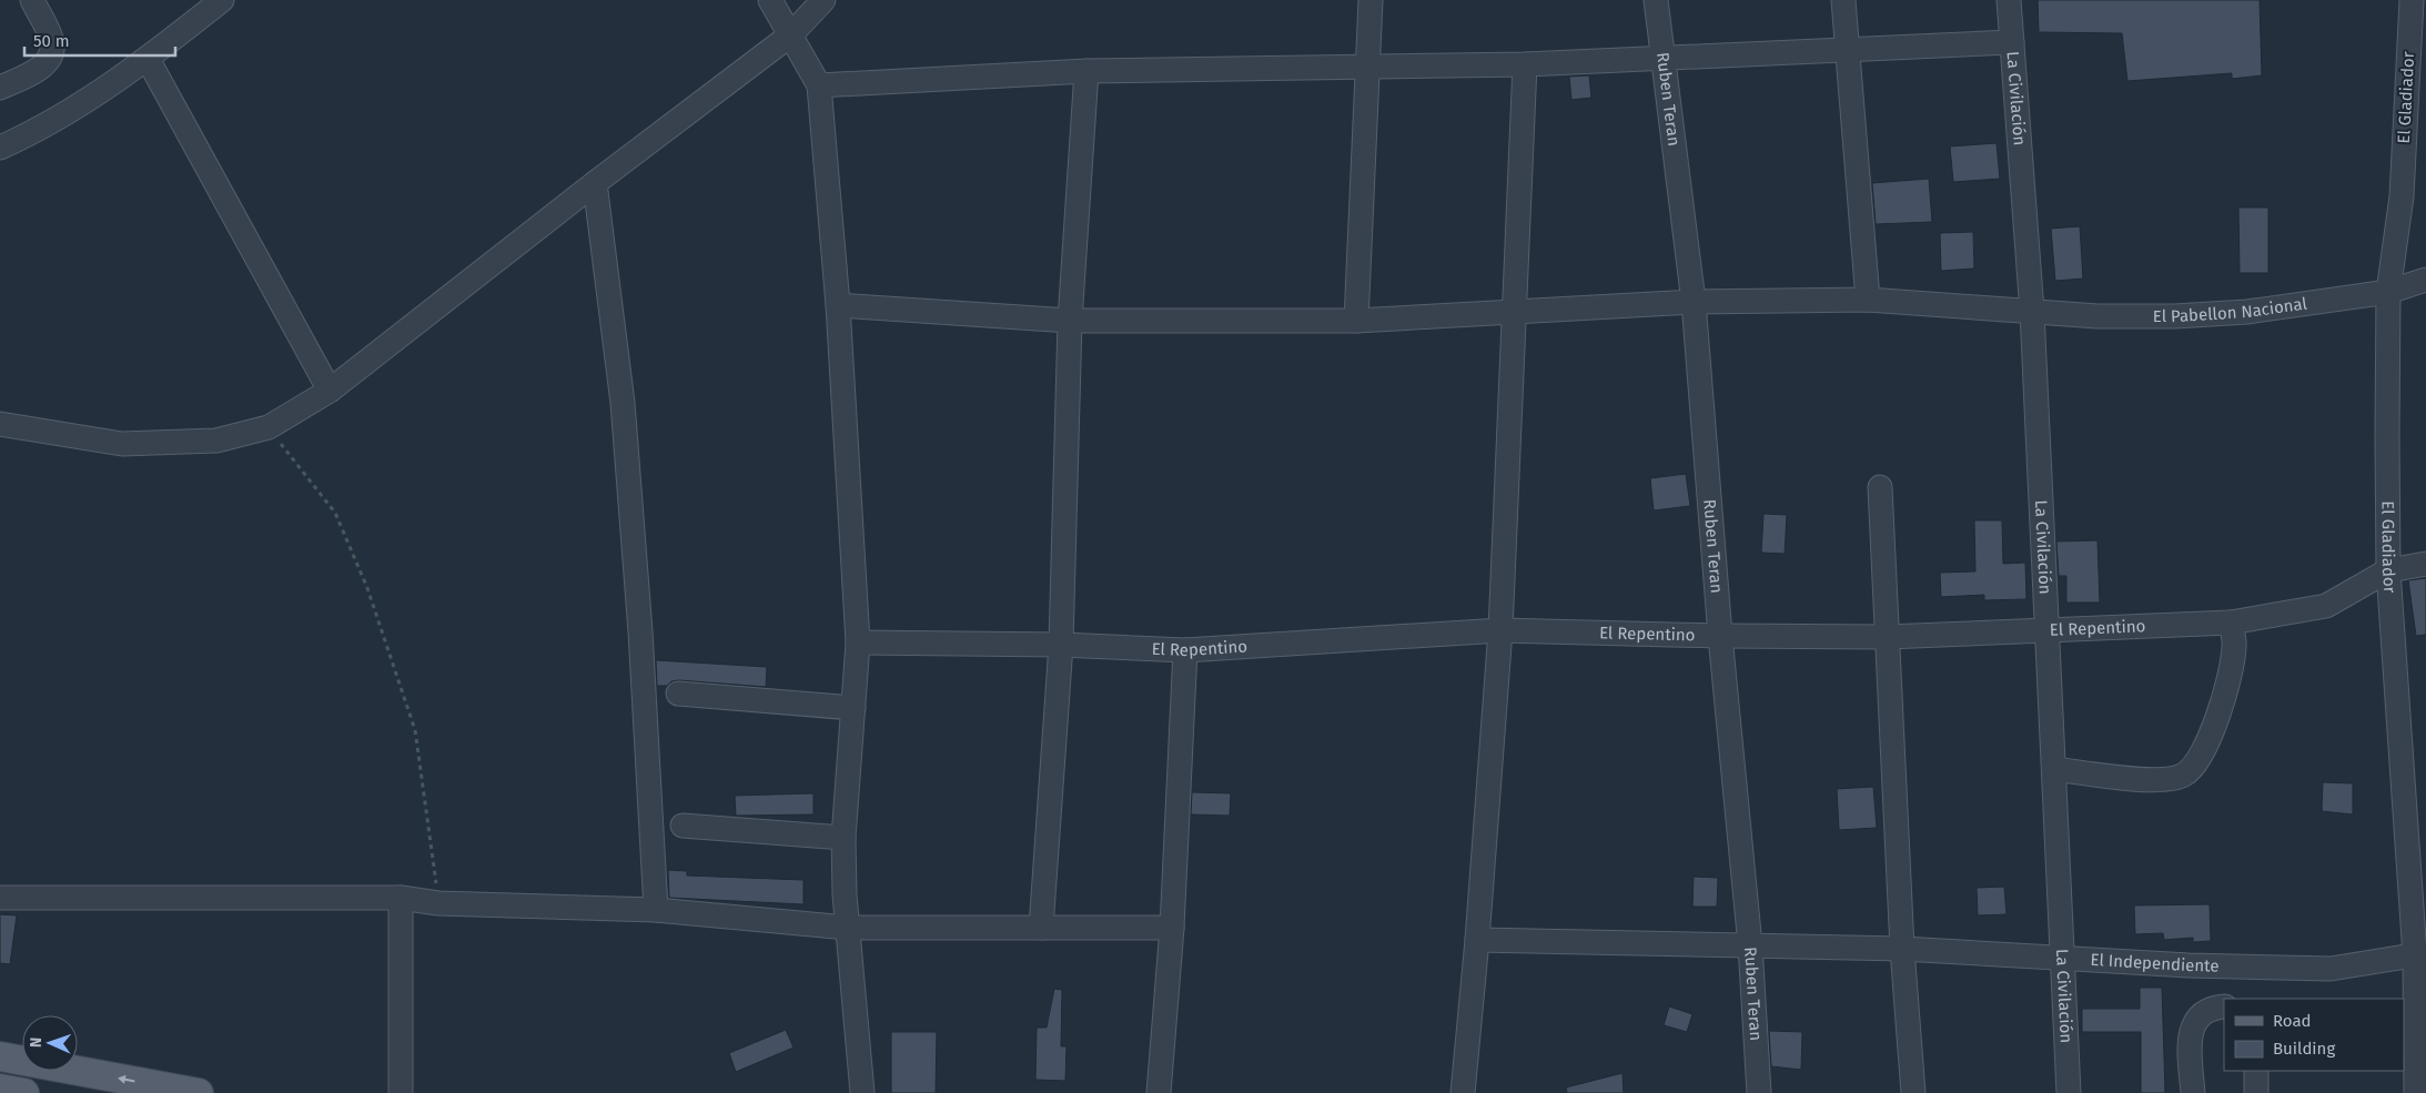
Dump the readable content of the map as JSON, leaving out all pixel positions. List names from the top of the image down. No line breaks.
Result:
{"streets":{"street":["La Civilación","El Gladiador","Ruben Teran","El Pabellon Nacional","El Repentino","El Independiente"]},"crossings":[["La Civilación","El Pabellon Nacional"],["La Civilación","El Repentino"],["La Civilación","El Independiente"],["El Gladiador","El Pabellon Nacional"],["El Gladiador","El Repentino"],["El Gladiador","El Independiente"],["Ruben Teran","El Pabellon Nacional"],["Ruben Teran","El Repentino"],["Ruben Teran","El Independiente"]],"legend":["Road","Building"],"scale_bar":"50 m","north":"left"}
